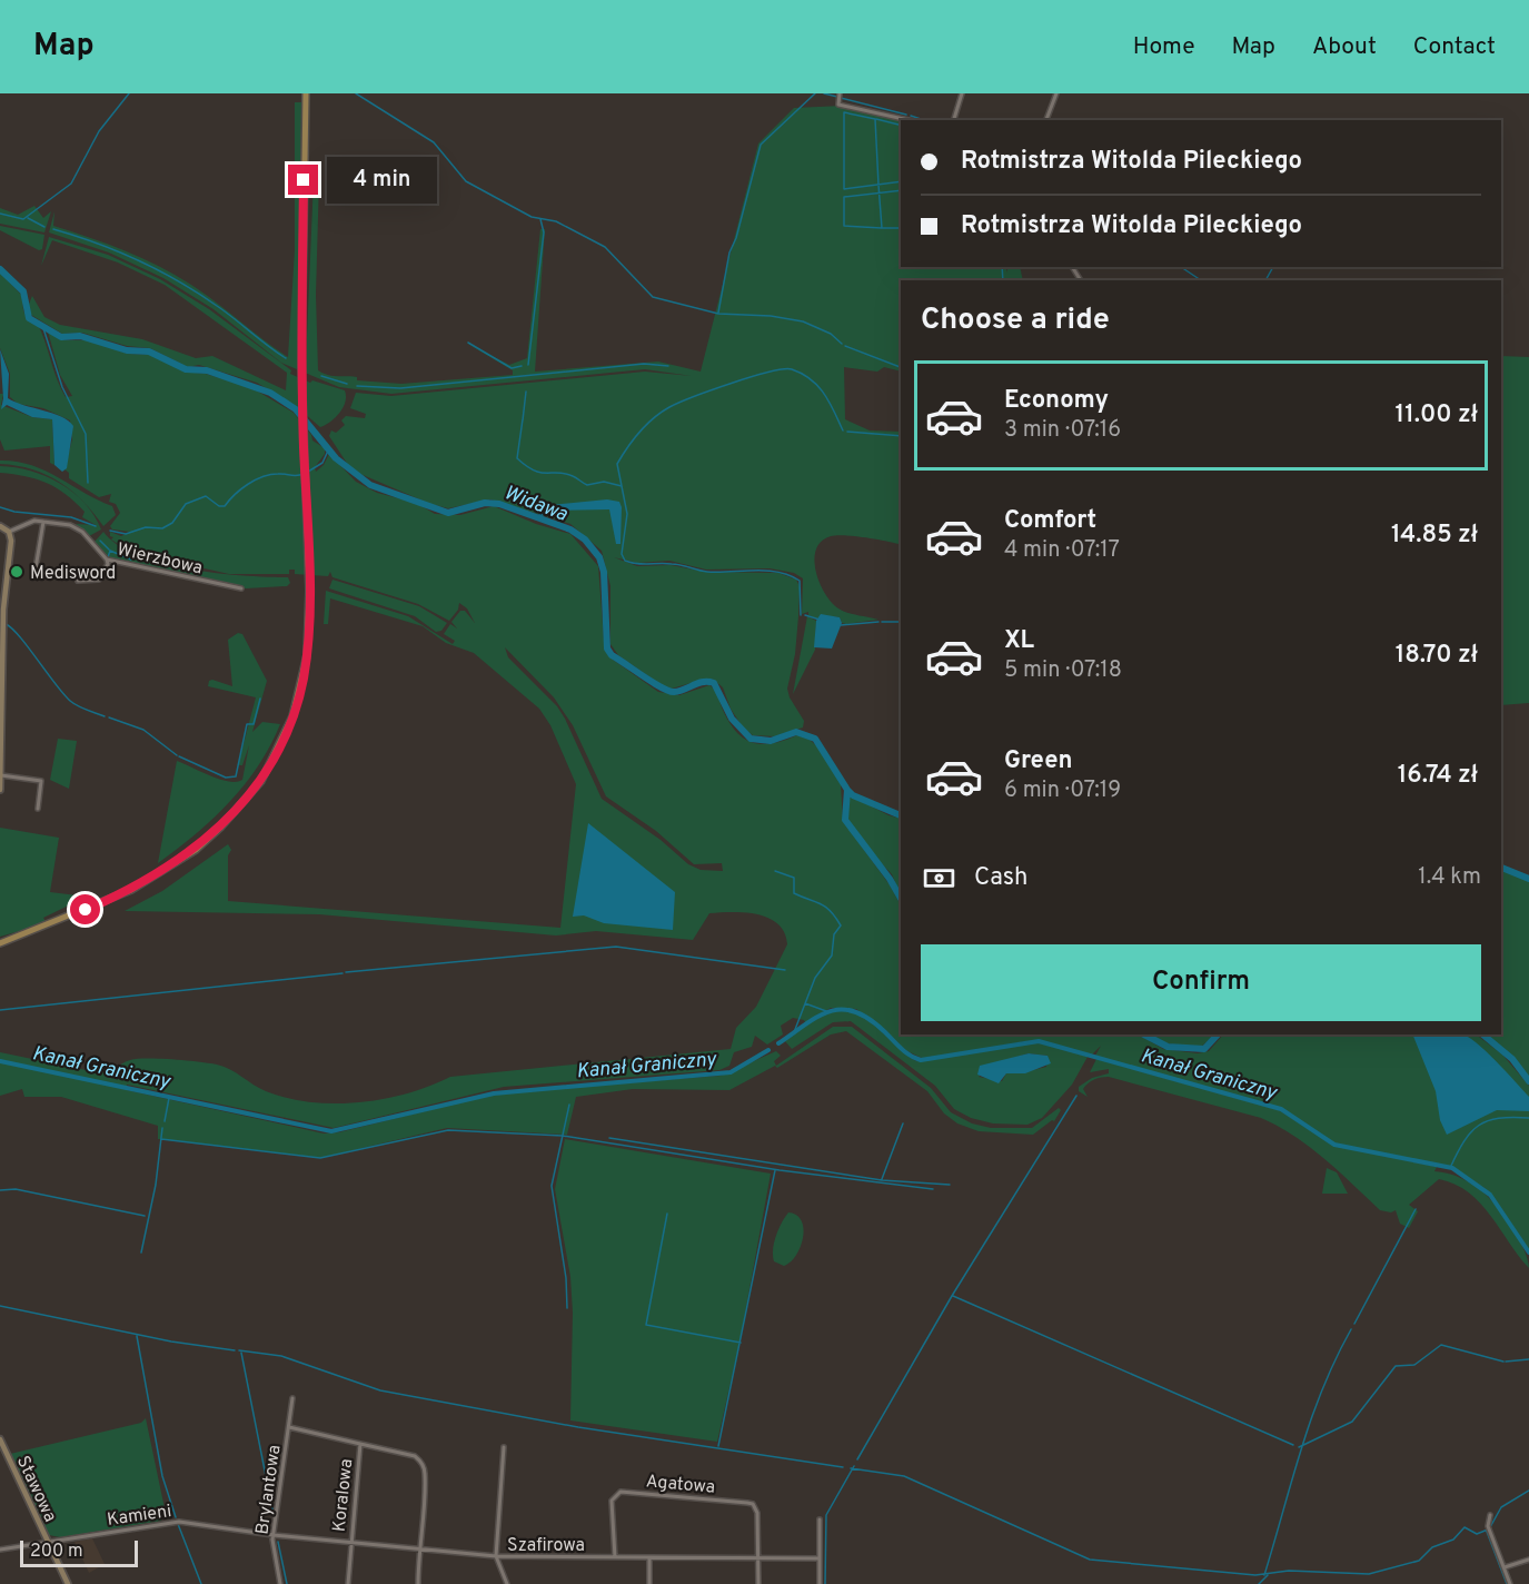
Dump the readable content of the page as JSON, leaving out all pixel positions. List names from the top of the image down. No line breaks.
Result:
{"streets":{"street":["Wierzbowa","Agatowa","Stawowa","Brylantowa","Koralowa","Kamieni","Szafirowa"]},"crossings":[["Agatowa","Szafirowa"],["Stawowa","Kamieni"],["Brylantowa","Koralowa"],["Brylantowa","Kamieni"],["Brylantowa","Szafirowa"],["Koralowa","Szafirowa"],["Kamieni","Szafirowa"]],"water":["Widawa","Kanał Graniczny"],"places":["Medisword"],"scale_bar":"200 m","page":{"header":"Map","nav":["Home","Map","About","Contact"],"banner":["Rotmistrza Witolda Pileckiego","Rotmistrza Witolda Pileckiego"],"bubble":"4 min","heading":"Choose a ride","list":[{"name":"Economy","note":"3 min · 07:16","value":"11.00 zł"},{"name":"Comfort","note":"4 min · 07:17","value":"14.85 zł"},{"name":"XL","note":"5 min · 07:18","value":"18.70 zł"},{"name":"Green","note":"6 min · 07:19","value":"16.74 zł"}],"pay":["Cash","1.4 km"],"buttons":"Confirm","scale":"200 m"}}
